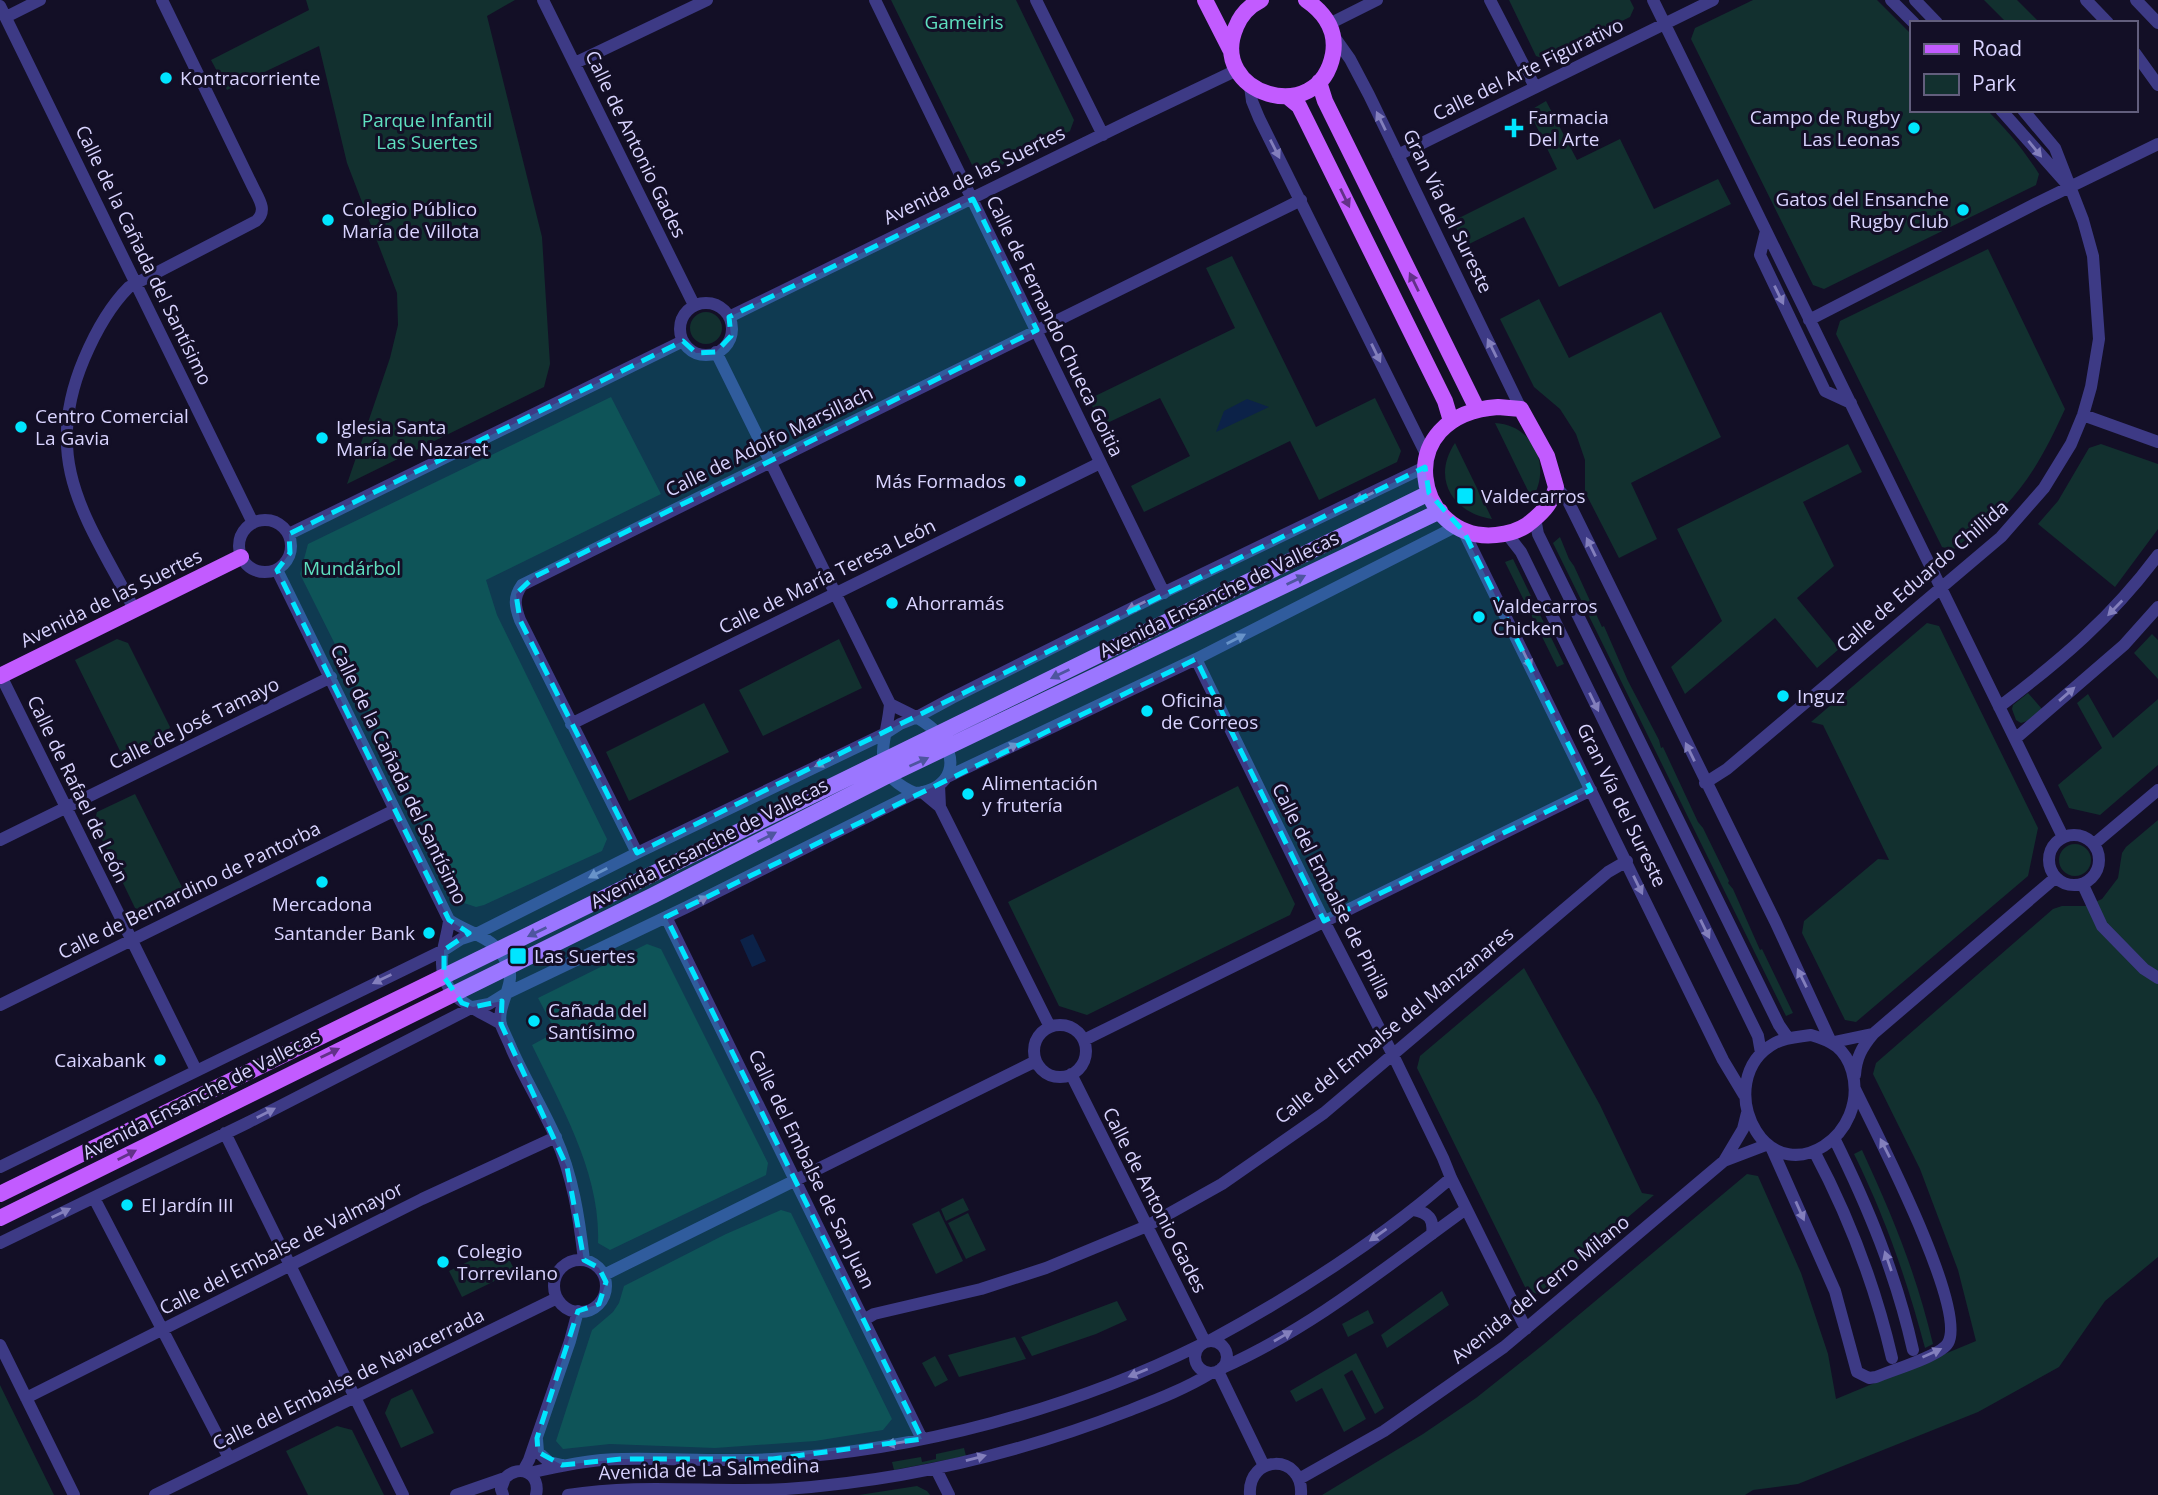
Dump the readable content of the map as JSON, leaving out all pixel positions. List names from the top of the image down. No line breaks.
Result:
{"streets":{"main road":["Avenida de las Suertes","Avenida Ensanche de Vallecas"],"street":["Calle del Arte Figurativo","Calle de Antonio Gades","Gran Vía del Sureste","Calle de la Cañada del Santísimo","Calle de Fernando Chueca Goitia","Calle de Adolfo Marsillach","Calle de María Teresa León","Calle de Eduardo Chillida","Calle de José Tamayo","Calle de Rafael de León","Calle de Bernardino de Pantorba","Calle del Embalse de Pinilla","Calle del Embalse del Manzanares","Calle del Embalse de San Juan","Calle del Embalse de Valmayor","Avenida del Cerro Milano","Calle del Embalse de Navacerrada","Avenida de La Salmedina"]},"crossings":[["Calle del Arte Figurativo","Gran Vía del Sureste"],["Calle de Antonio Gades","Avenida de las Suertes"],["Calle de Antonio Gades","Calle del Embalse del Manzanares"],["Calle de Antonio Gades","Avenida de La Salmedina"],["Avenida de las Suertes","Calle de la Cañada del Santísimo"],["Avenida de las Suertes","Calle de Fernando Chueca Goitia"],["Avenida de las Suertes","Calle de Rafael de León"],["Gran Vía del Sureste","Avenida Ensanche de Vallecas"],["Gran Vía del Sureste","Calle del Embalse del Manzanares"],["Gran Vía del Sureste","Avenida del Cerro Milano"],["Calle de la Cañada del Santísimo","Avenida Ensanche de Vallecas"],["Calle de la Cañada del Santísimo","Calle de José Tamayo"],["Calle de la Cañada del Santísimo","Calle de Bernardino de Pantorba"],["Calle de Fernando Chueca Goitia","Calle de Adolfo Marsillach"],["Calle de Fernando Chueca Goitia","Calle de María Teresa León"],["Calle de Fernando Chueca Goitia","Avenida Ensanche de Vallecas"],["Calle de Adolfo Marsillach","Calle de María Teresa León"],["Calle de Adolfo Marsillach","Avenida Ensanche de Vallecas"],["Avenida Ensanche de Vallecas","Calle de Rafael de León"],["Calle de José Tamayo","Calle de Rafael de León"],["Calle de Rafael de León","Calle de Bernardino de Pantorba"],["Calle del Embalse de Pinilla","Calle del Embalse del Manzanares"],["Calle del Embalse de Pinilla","Avenida del Cerro Milano"],["Calle del Embalse de Pinilla","Avenida de La Salmedina"],["Calle del Embalse del Manzanares","Calle del Embalse de San Juan"],["Calle del Embalse de San Juan","Avenida de La Salmedina"]],"parks":["Gameiris","Parque Infantil Las Suertes","Mundárbol"],"places":{"other":["Kontracorriente","Campo de Rugby Las Leonas","Gatos del Ensanche Rugby Club","Colegio Público María de Villota","Centro Comercial La Gavia","Iglesia Santa María de Nazaret","Más Formados","Ahorramás","Valdecarros Chicken","Inguz","Oficina de Correos","Alimentación y frutería","Mercadona","Santander Bank","Cañada del Santísimo","Caixabank","El Jardín III","Colegio Torrevilano"],"health":["Farmacia Del Arte"],"transit":["Valdecarros","Las Suertes"]},"legend":["Road","Park"]}
